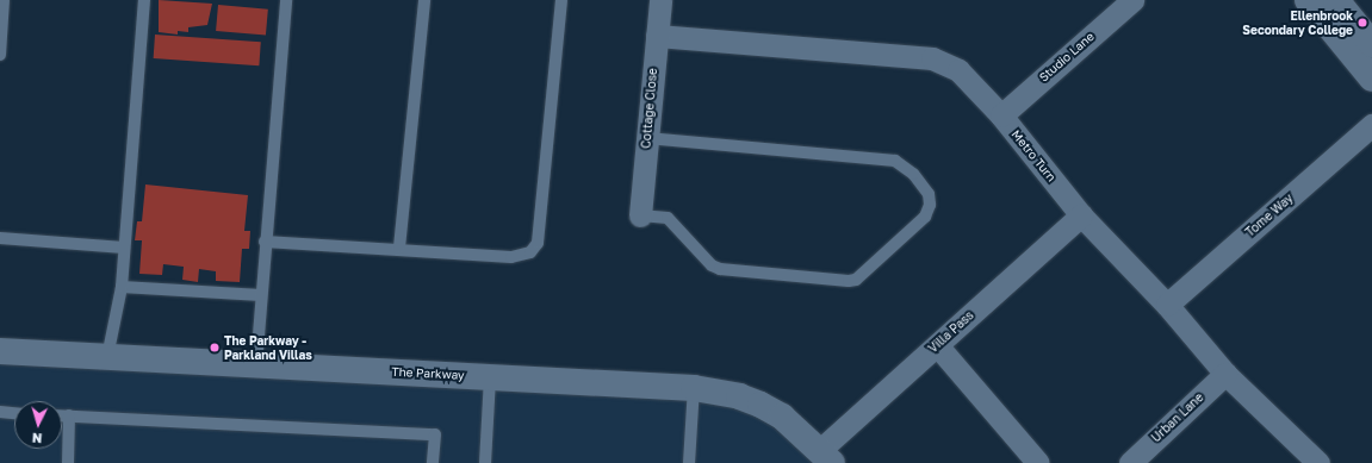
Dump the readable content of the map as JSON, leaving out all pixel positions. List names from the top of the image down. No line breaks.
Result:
{"streets":{"street":["Studio Lane","Cottage Close","Metro Turn","Tome Way","Villa Pass","The Parkway","Urban Lane"]},"crossings":[["Studio Lane","Metro Turn"],["Cottage Close","Metro Turn"],["Metro Turn","Tome Way"],["Metro Turn","Villa Pass"],["Metro Turn","Urban Lane"],["Villa Pass","The Parkway"]],"places":["Ellenbrook Secondary College","The Parkway - Parkland Villas"],"north":"bottom"}
